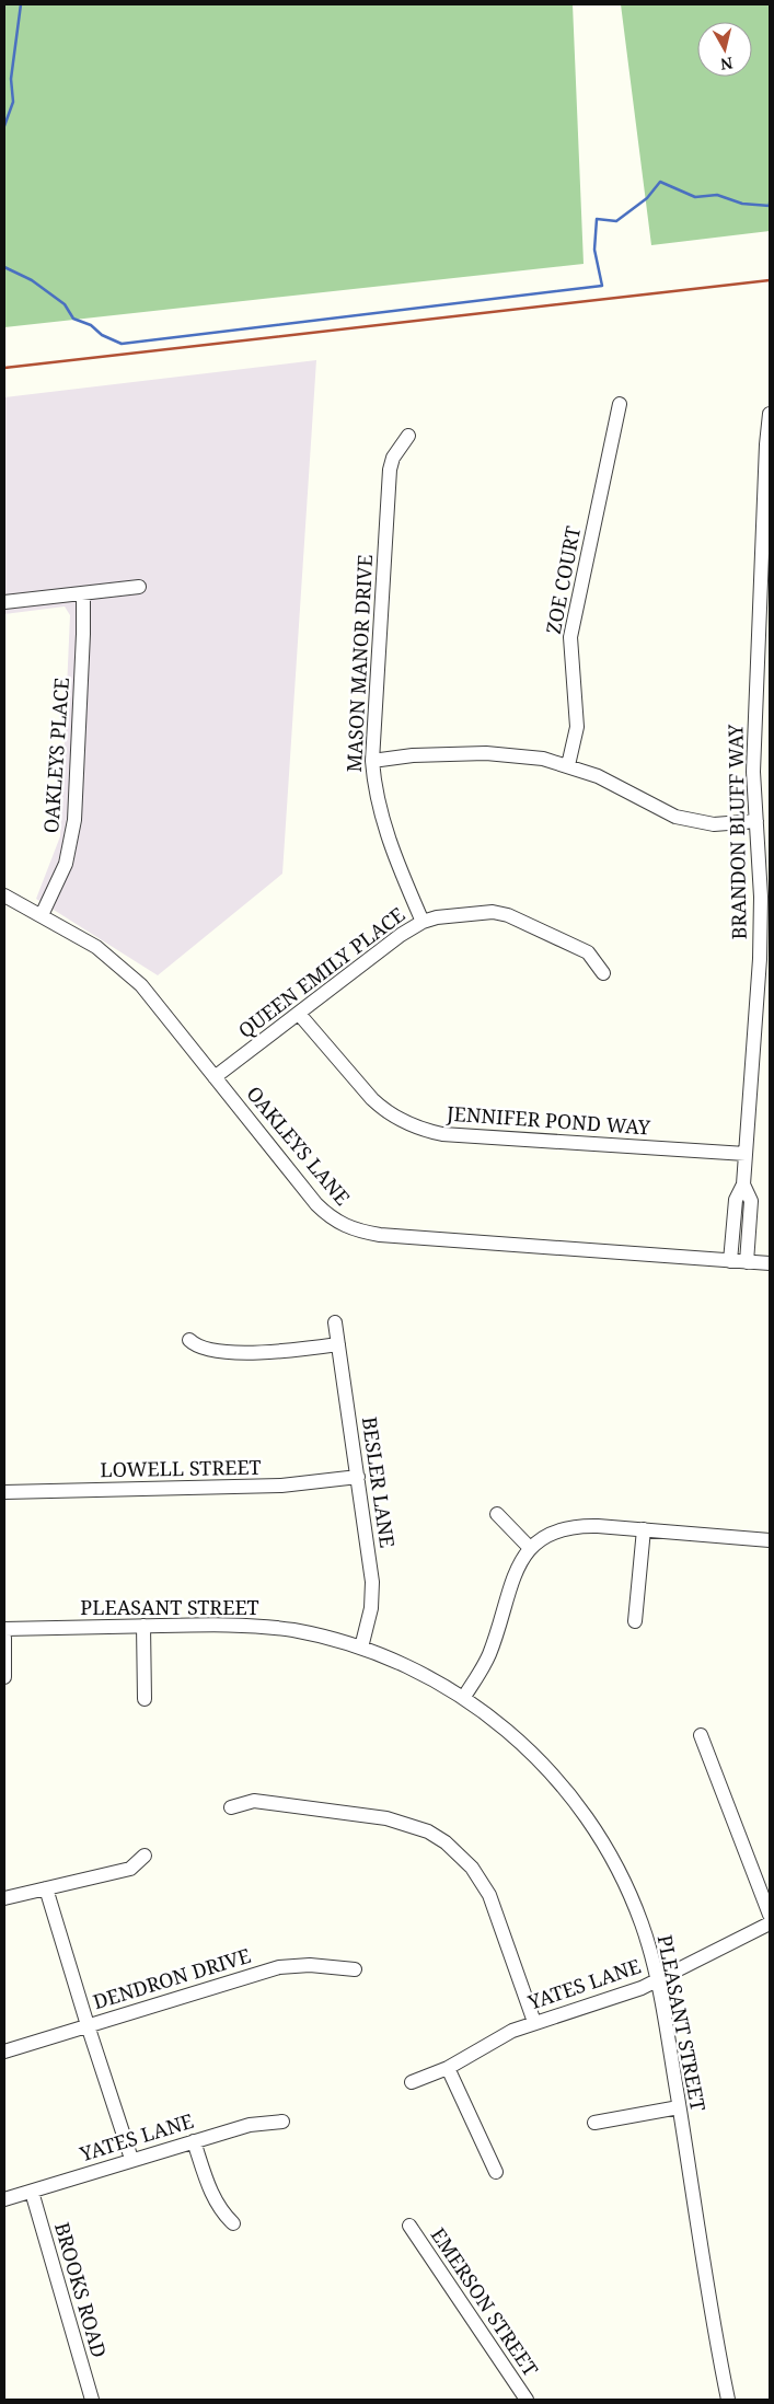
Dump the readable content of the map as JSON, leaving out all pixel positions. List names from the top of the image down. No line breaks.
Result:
{"streets":{"street":["ZOE COURT","MASON MANOR DRIVE","OAKLEYS PLACE","BRANDON BLUFF WAY","QUEEN EMILY PLACE","JENNIFER POND WAY","OAKLEYS LANE","LOWELL STREET","BESLER LANE","PLEASANT STREET","DENDRON DRIVE","YATES LANE","BROOKS ROAD","EMERSON STREET"]},"crossings":[["MASON MANOR DRIVE","QUEEN EMILY PLACE"],["OAKLEYS PLACE","OAKLEYS LANE"],["BRANDON BLUFF WAY","JENNIFER POND WAY"],["BRANDON BLUFF WAY","OAKLEYS LANE"],["QUEEN EMILY PLACE","JENNIFER POND WAY"],["QUEEN EMILY PLACE","OAKLEYS LANE"],["LOWELL STREET","BESLER LANE"],["BESLER LANE","PLEASANT STREET"],["PLEASANT STREET","YATES LANE"],["YATES LANE","BROOKS ROAD"]],"north":"bottom"}
